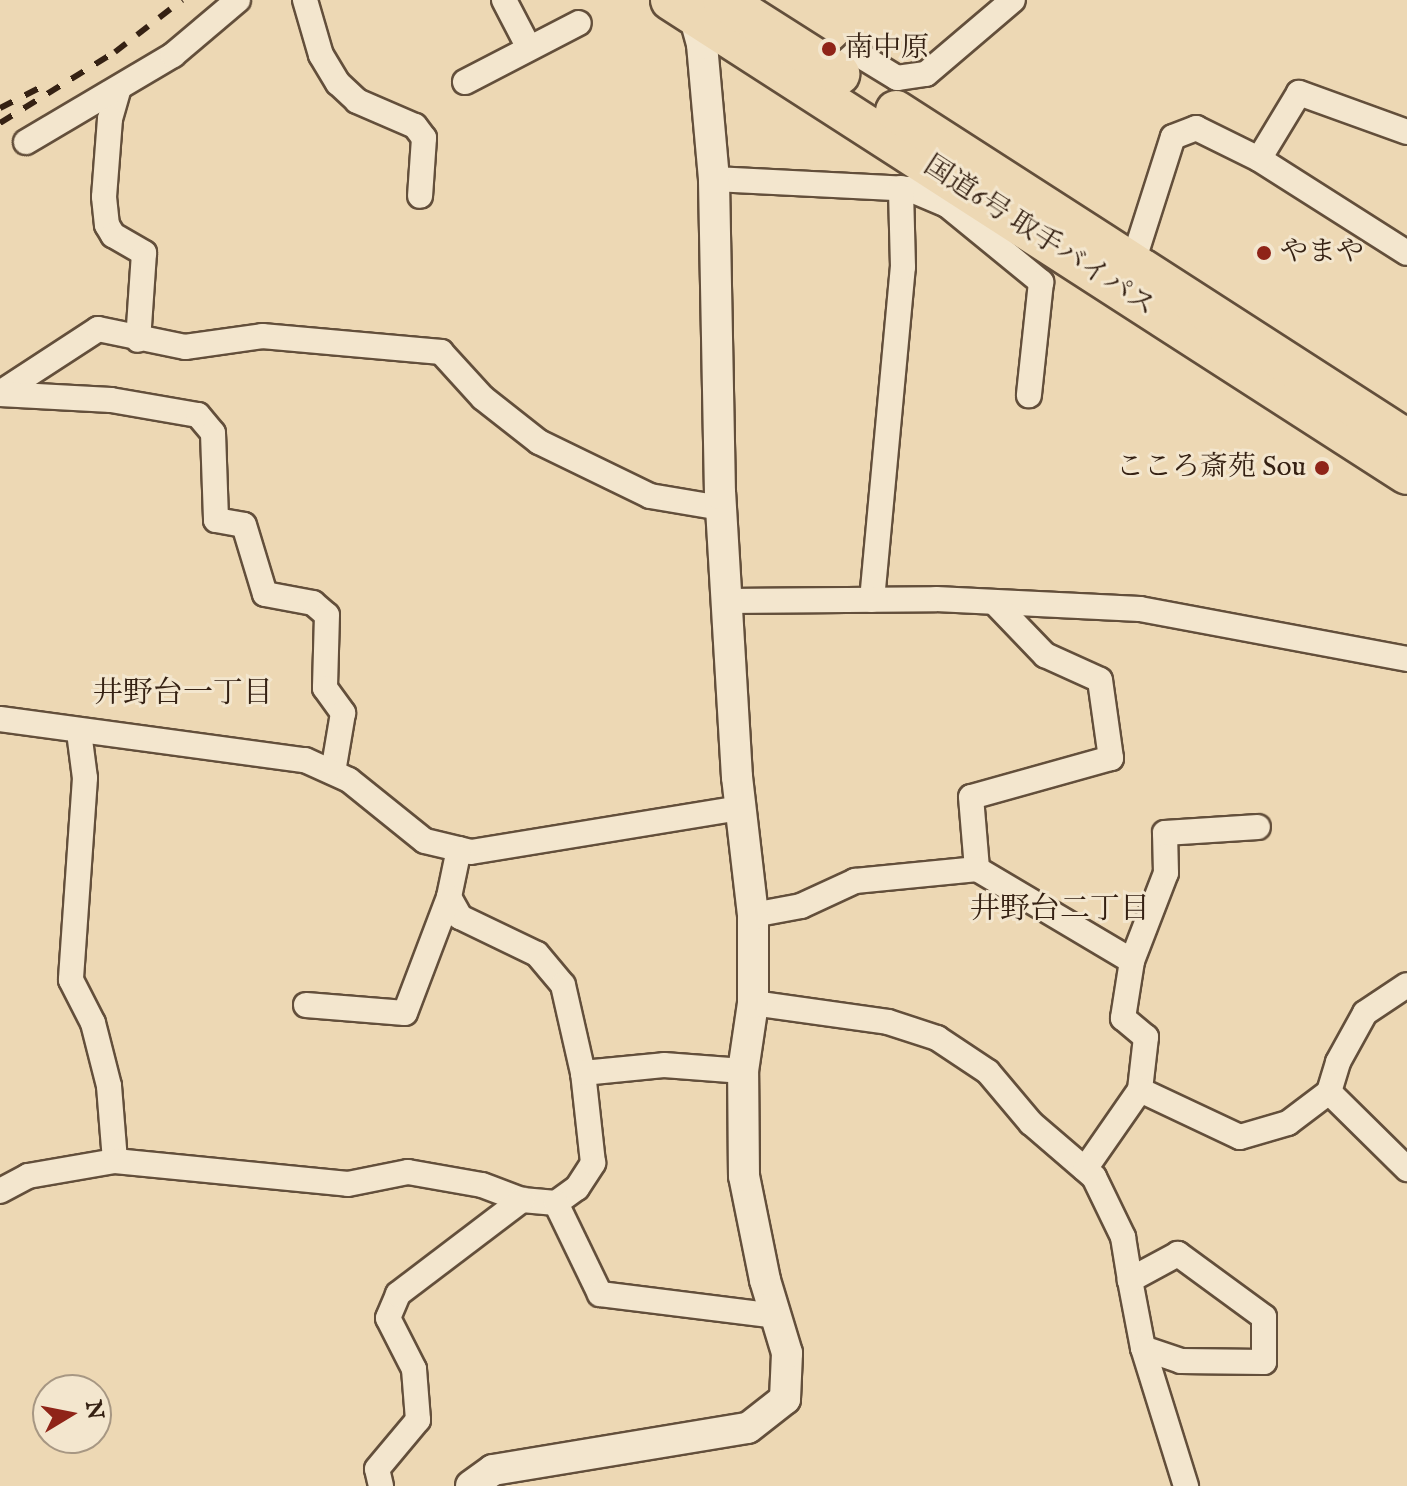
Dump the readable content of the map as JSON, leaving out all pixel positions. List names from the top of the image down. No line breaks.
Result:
{"streets":{"highway":["国道6号 取手バイパス"]},"districts":["井野台一丁目","井野台二丁目"],"places":["南中原","やまや","こころ斎苑 Sou"],"north":"right"}
